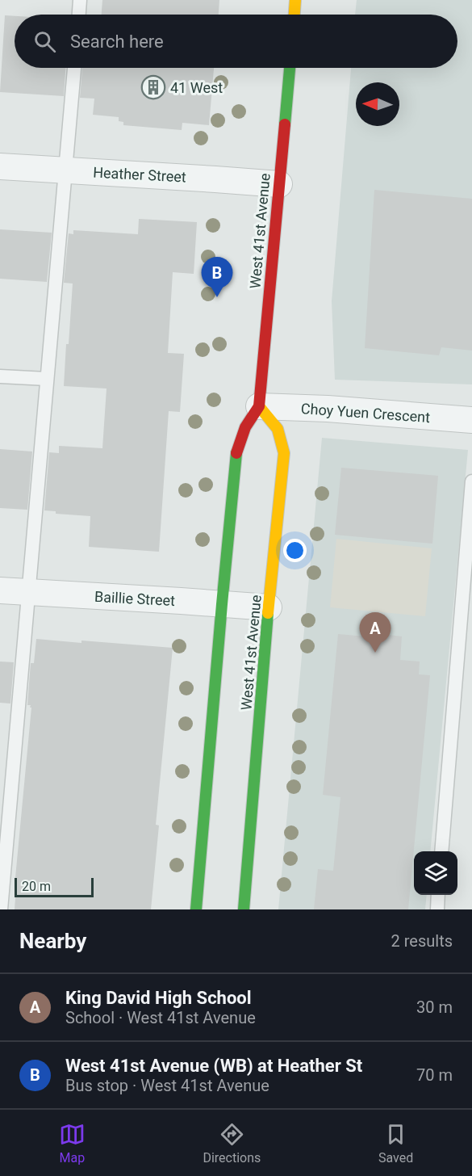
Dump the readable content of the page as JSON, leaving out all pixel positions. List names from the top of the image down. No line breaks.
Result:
{"streets":{"main road":["West 41st Avenue"],"street":["Heather Street","Choy Yuen Crescent","Baillie Street"]},"crossings":[["Heather Street","West 41st Avenue"],["West 41st Avenue","Choy Yuen Crescent"],["West 41st Avenue","Baillie Street"]],"places":{"building":["41 West"]},"scale_bar":"20 m","north":"left","page":{"search":"Search here","pins":["B","A"],"scale":"20 m","heading":["Nearby","2 results"],"list":[{"mark":"A","name":"King David High School","note":"School · West 41st Avenue","value":"30 m"},{"mark":"B","name":"West 41st Avenue (WB) at Heather St","note":"Bus stop · West 41st Avenue","value":"70 m"}],"nav":["Map","Directions","Saved"]}}
